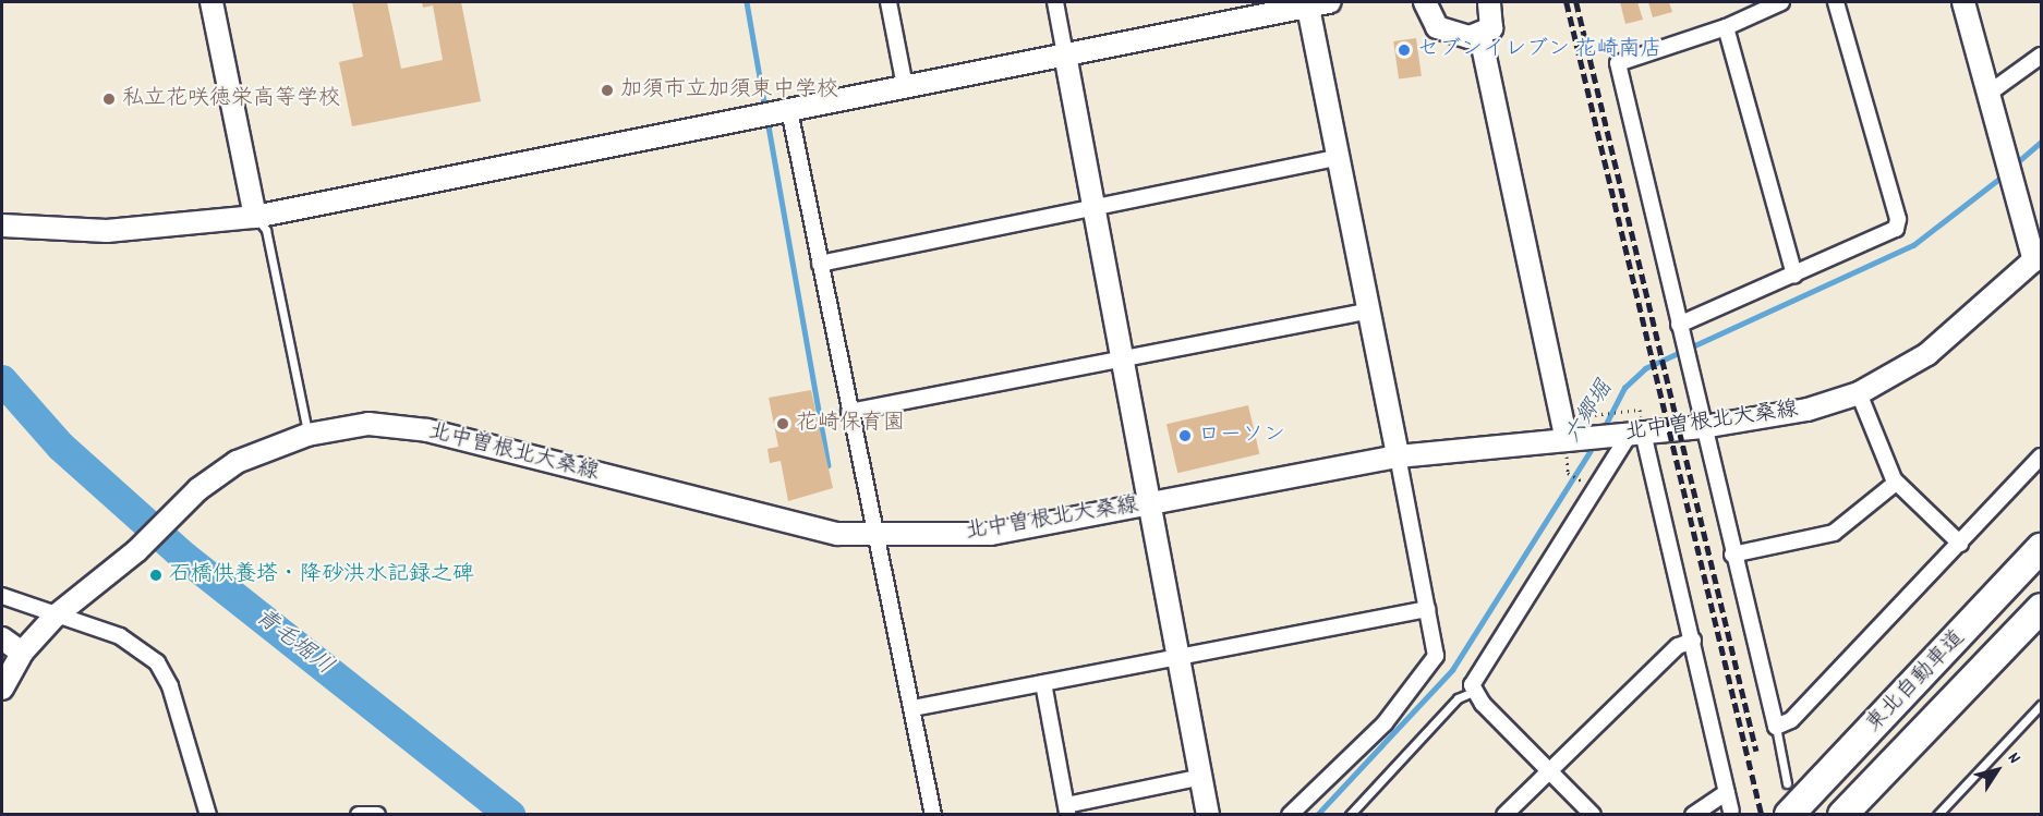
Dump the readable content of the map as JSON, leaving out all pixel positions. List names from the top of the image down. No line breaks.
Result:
{"streets":{"highway":["東北自動車道"],"street":["北中曽根北大桑線"]},"water":["六郷堀","青毛堀川"],"places":["セブンイレブン 花崎南店","加須市立加須東中学校","私立花咲徳栄高等学校","花崎保育園","ローソン","石橋供養塔・降砂洪水記録之碑"],"north":"top right"}
